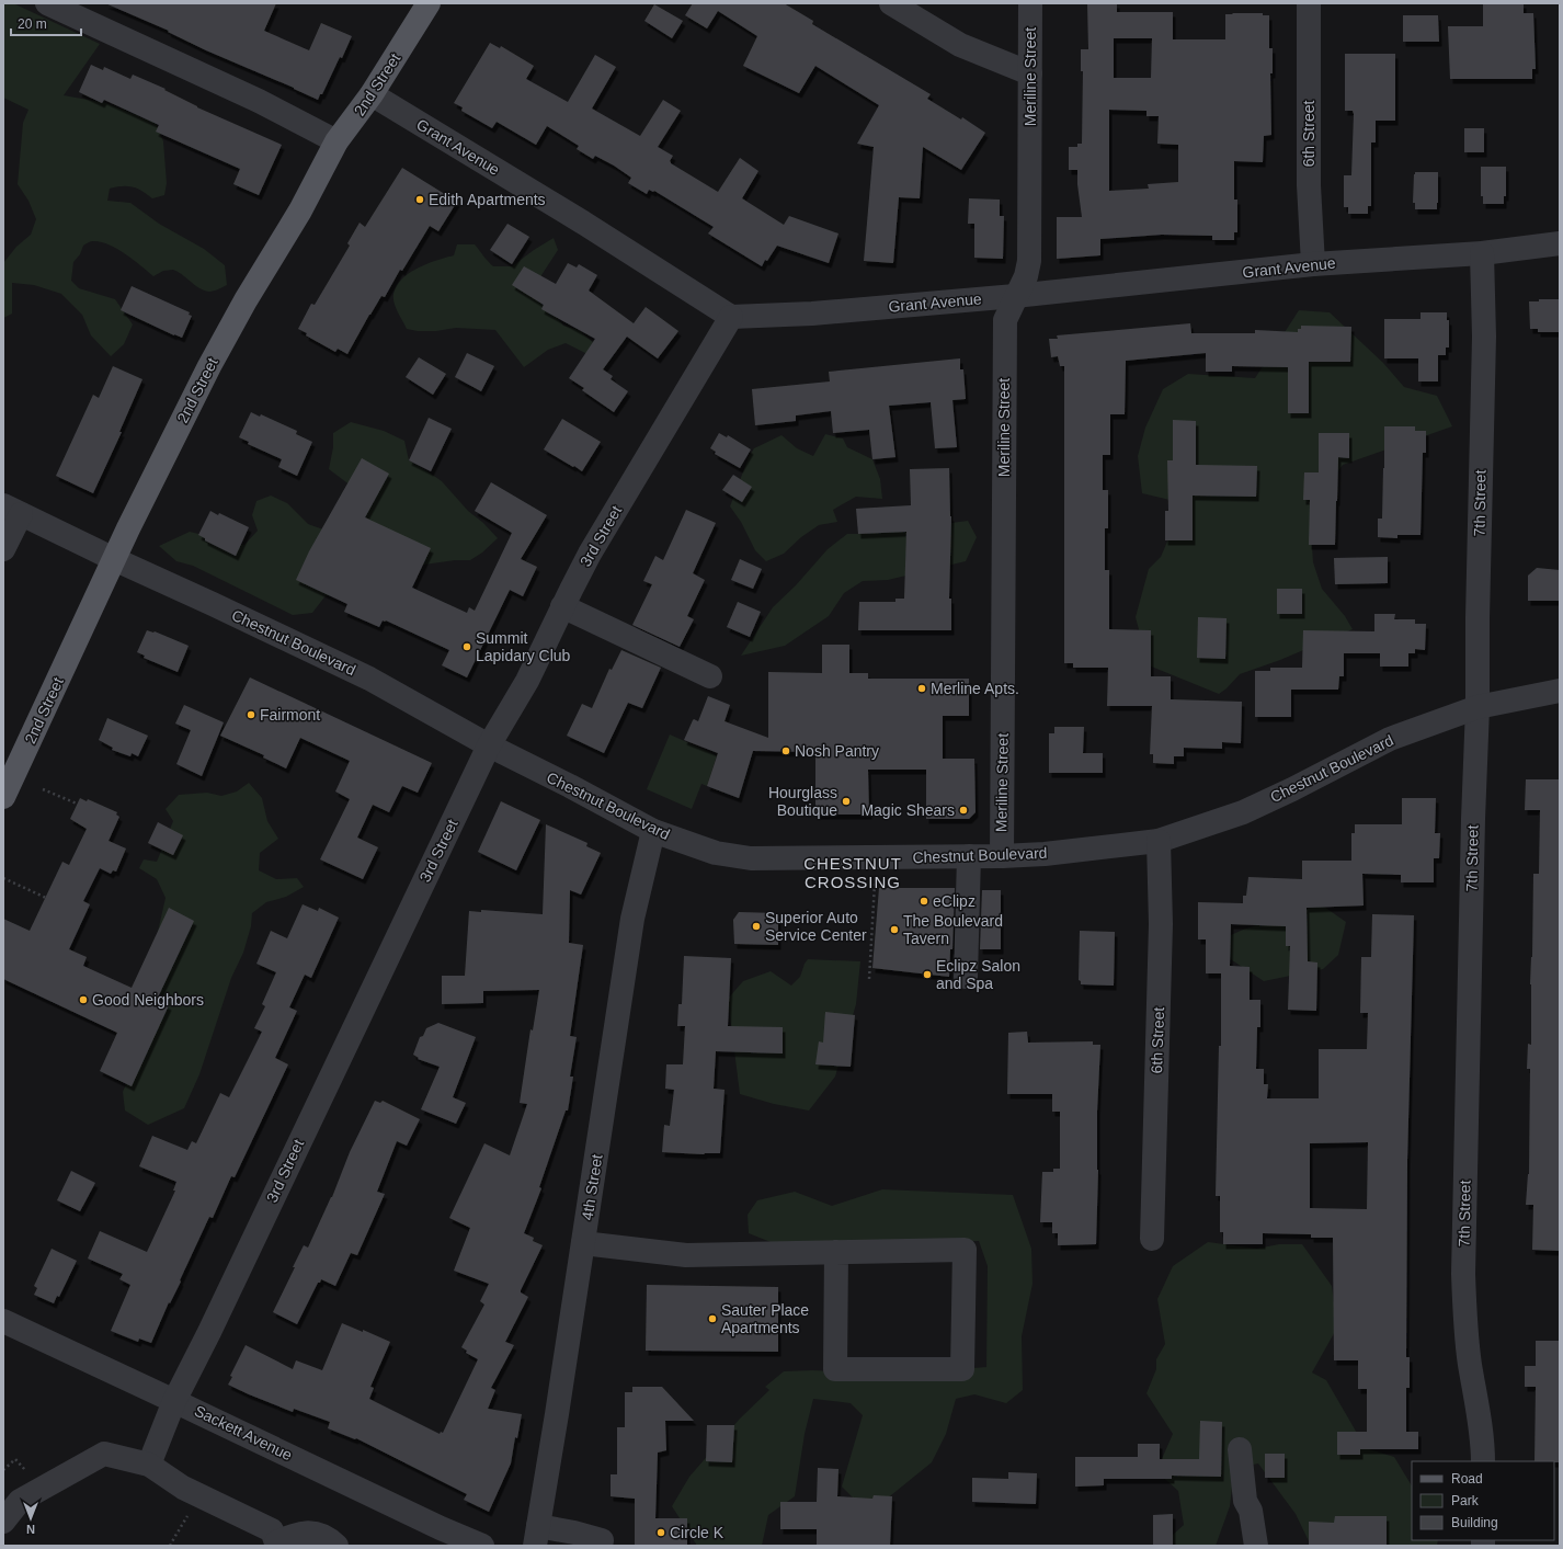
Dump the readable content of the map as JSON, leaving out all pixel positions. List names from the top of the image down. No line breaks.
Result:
{"streets":{"main road":["2nd Street"],"street":["Meriline Street","6th Street","Grant Avenue","7th Street","3rd Street","Chestnut Boulevard","4th Street","Sackett Avenue"]},"crossings":[["Meriline Street","Grant Avenue"],["Meriline Street","Chestnut Boulevard"],["2nd Street","Grant Avenue"],["2nd Street","Chestnut Boulevard"],["6th Street","Grant Avenue"],["6th Street","Chestnut Boulevard"],["Grant Avenue","7th Street"],["Grant Avenue","3rd Street"],["7th Street","Chestnut Boulevard"],["3rd Street","Chestnut Boulevard"],["3rd Street","Sackett Avenue"],["Chestnut Boulevard","4th Street"]],"districts":["CHESTNUT CROSSING"],"places":["Edith Apartments","Summit Lapidary Club","Merline Apts.","Fairmont","Nosh Pantry","Hourglass Boutique","Magic Shears","eClipz","Superior Auto Service Center","The Boulevard Tavern","Eclipz Salon and Spa","Good Neighbors","Sauter Place Apartments","Circle K"],"legend":["Road","Park","Building"],"scale_bar":"20 m","north":"bottom"}
